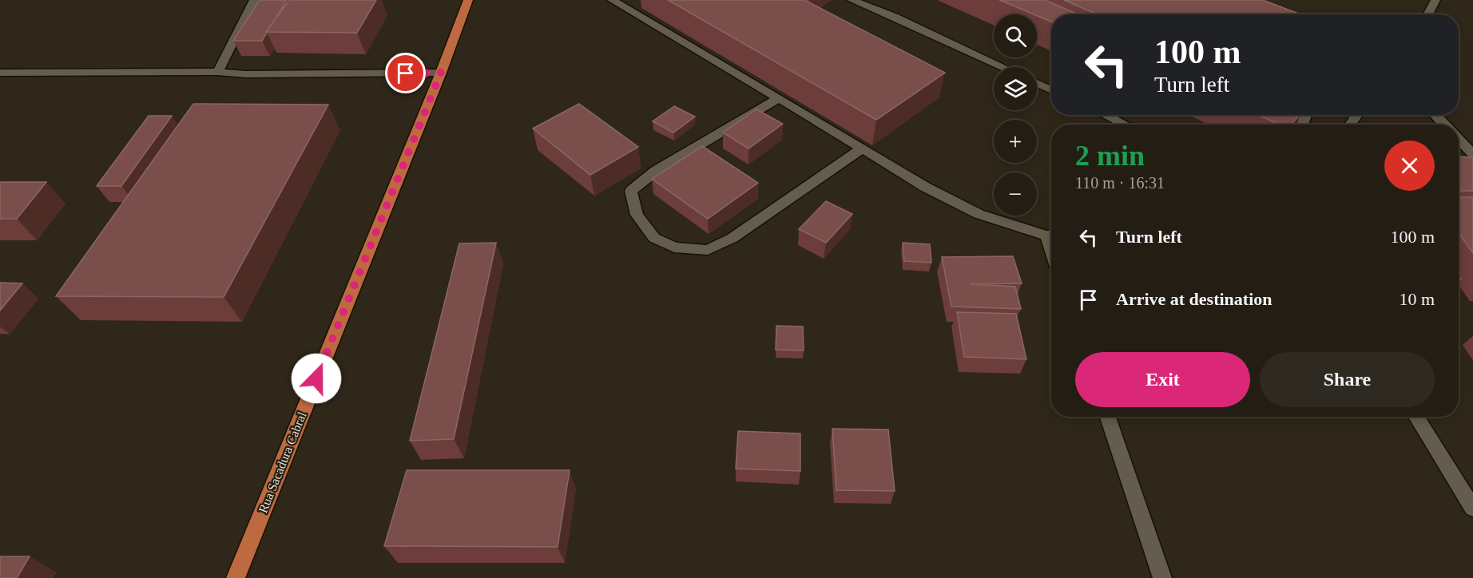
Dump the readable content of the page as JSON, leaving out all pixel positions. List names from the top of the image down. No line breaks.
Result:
{"streets":{"main road":["Rua Sacadura Cabral"]},"page":{"map_buttons":["+","−"],"turn":["100 m","Turn left"],"heading":["2 min","110 m · 16:31"],"list":[{"name":"Turn left","value":"100 m"},{"name":"Arrive at destination","value":"10 m"}],"buttons":["Exit","Share"]}}
